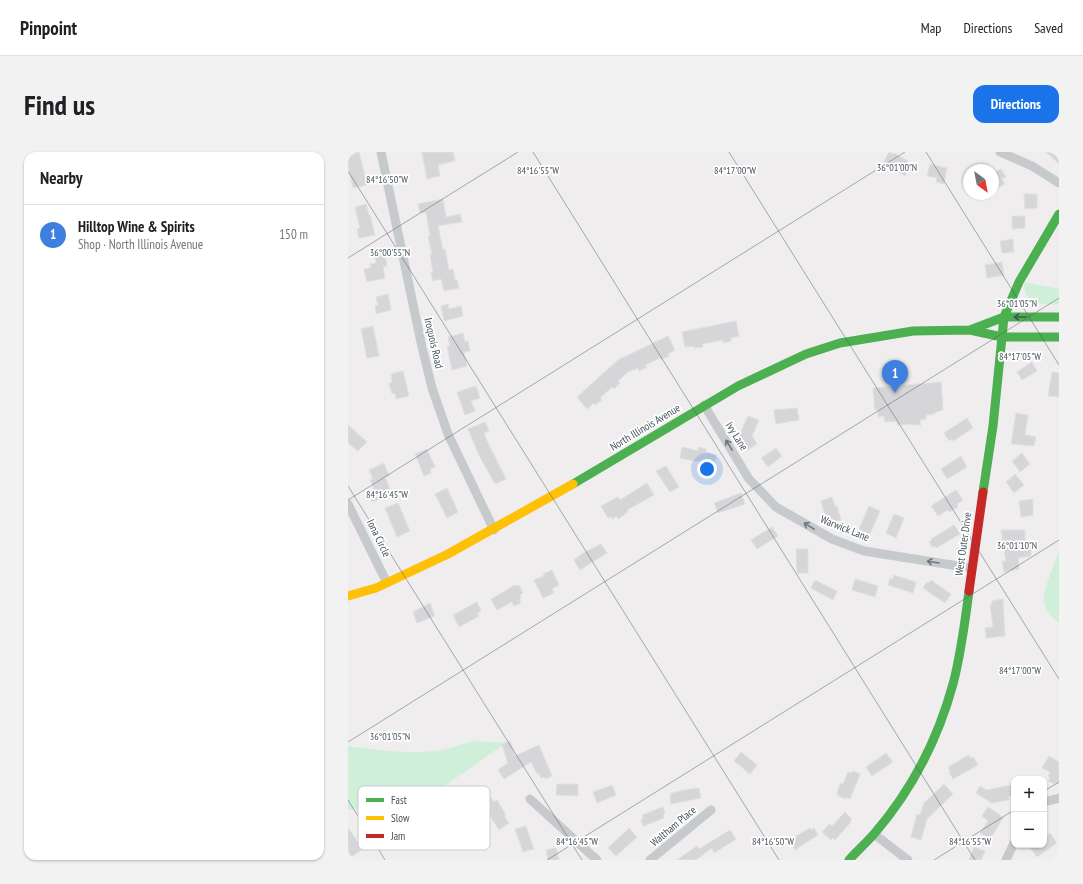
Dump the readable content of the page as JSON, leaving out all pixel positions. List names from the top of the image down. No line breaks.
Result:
{"streets":{"main road":["North Illinois Avenue","West Outer Drive"],"street":["Iroquois Road","Ivy Lane","Warwick Lane","Iona Circle","Waltham Place"]},"crossings":[["Iroquois Road","North Illinois Avenue"],["North Illinois Avenue","Ivy Lane"],["North Illinois Avenue","Iona Circle"],["Ivy Lane","Warwick Lane"],["Warwick Lane","West Outer Drive"]],"one_way":["Ivy Lane","Warwick Lane"],"legend":["Fast","Slow","Jam"],"north":"bottom right","page":{"header":"Pinpoint","nav":["Map","Directions","Saved"],"buttons":"Directions","title":"Find us","heading":"Nearby","list":[{"mark":"1","name":"Hilltop Wine & Spirits","note":"Shop · North Illinois Avenue","value":"150 m"}],"pins":"1","map_buttons":["+","−"]},"coordinates":["36°01'00\"N","84°16'55\"W","84°17'00\"W","84°16'50\"W","36°00'55\"N","36°01'05\"N","84°17'05\"W","84°16'45\"W","36°01'10\"N"]}
